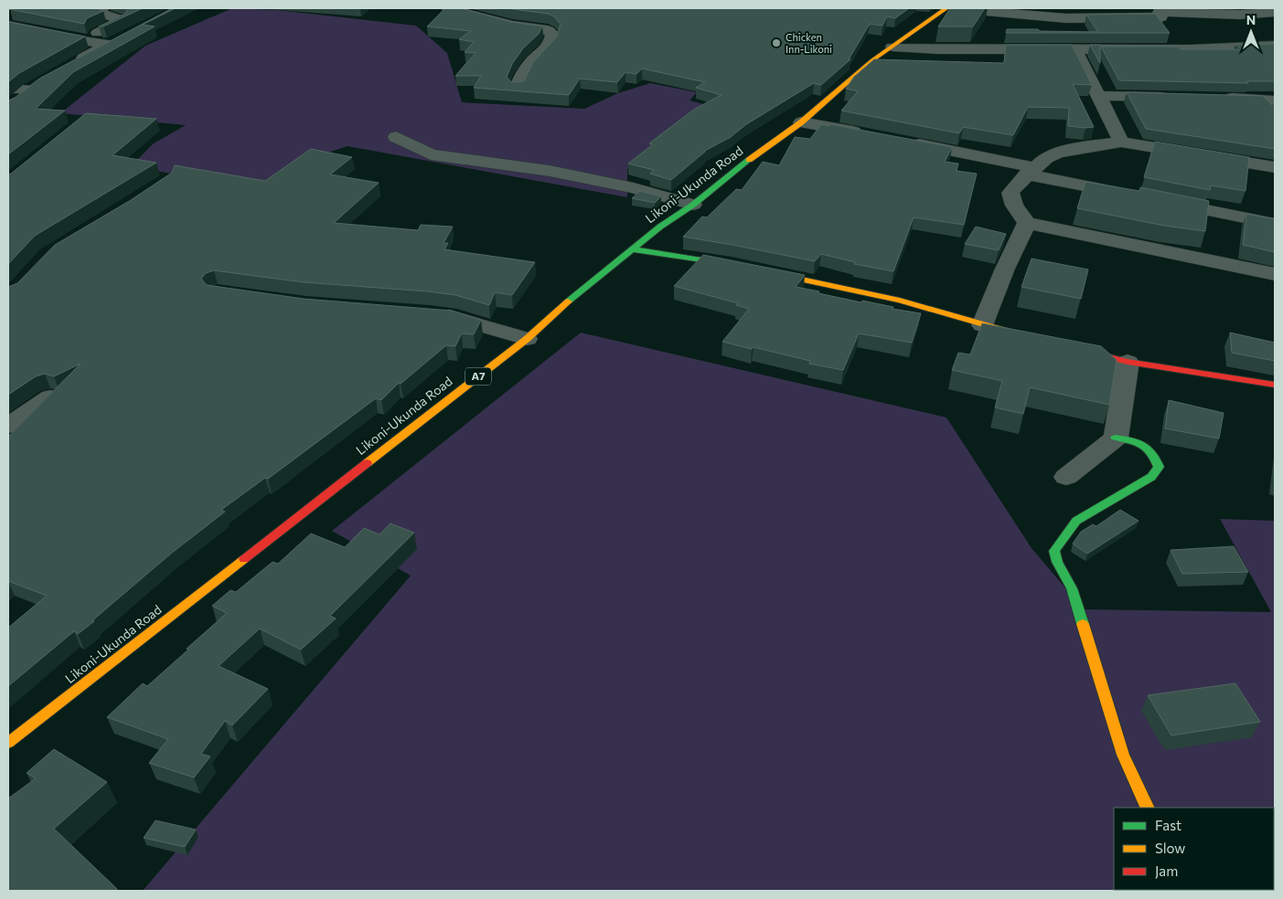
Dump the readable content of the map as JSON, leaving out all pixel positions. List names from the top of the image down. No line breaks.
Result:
{"streets":{"main road":["Likoni-Ukunda Road","A7"]},"places":["Chicken Inn-Likoni"],"legend":["Fast","Slow","Jam"],"north":"top"}
